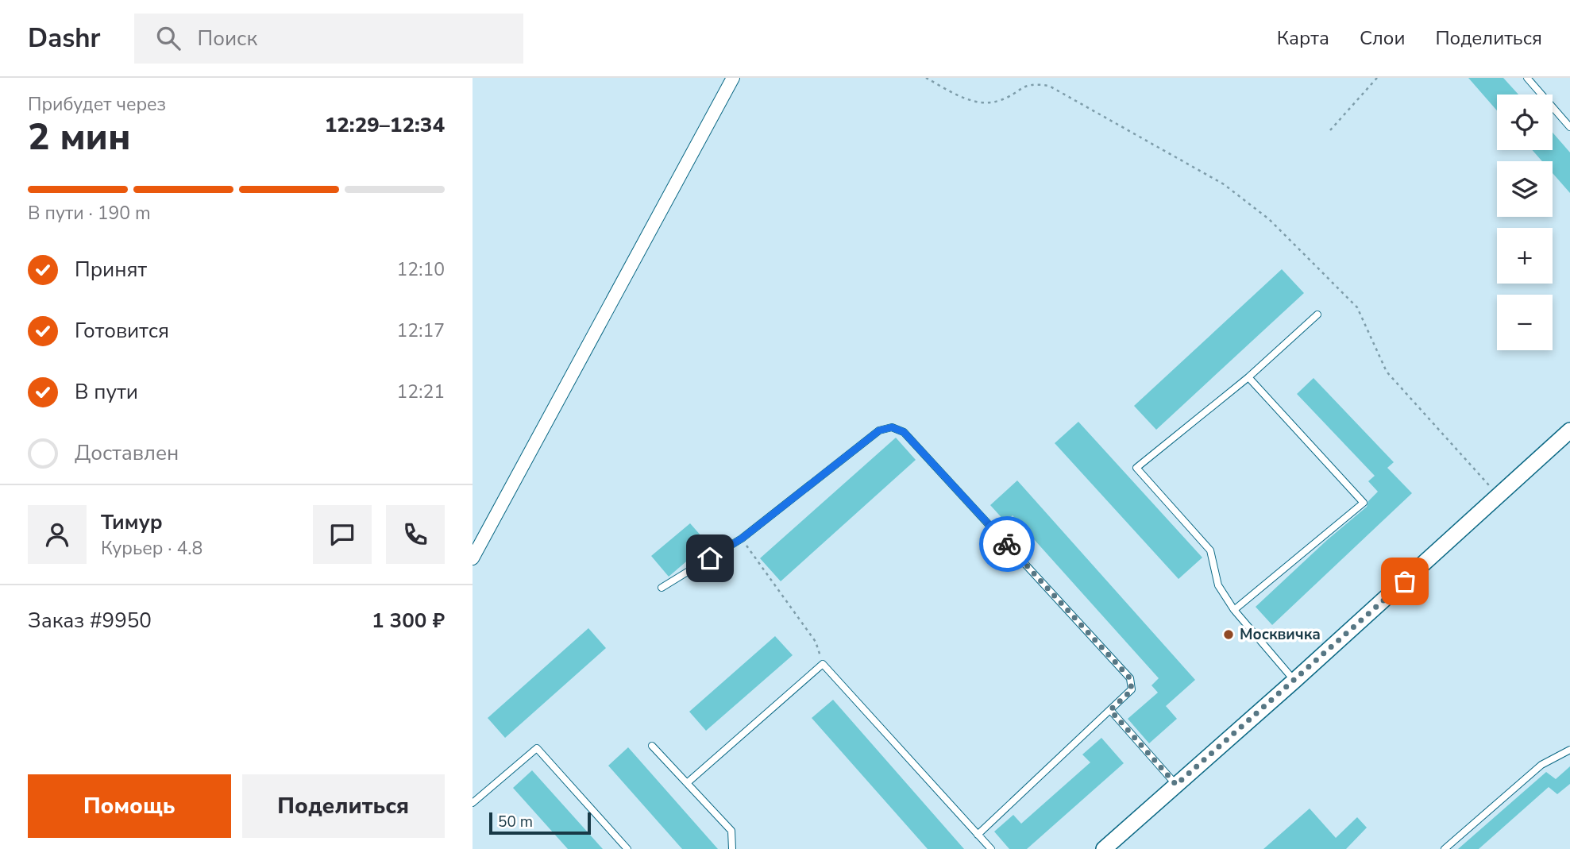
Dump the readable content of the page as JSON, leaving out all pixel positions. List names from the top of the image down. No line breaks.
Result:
{"places":["Москвичка"],"scale_bar":"50 m","page":{"header":"Dashr","search":"Поиск","nav":["Карта","Слои","Поделиться"],"heading":["2 мин","Прибудет через","12:29–12:34"],"panel":["Тимур","Курьер · 4.8","Заказ #9950","1 300 ₽"],"map_buttons":["+","−"],"bar":"В пути · 190 m","list":[["Принят","12:10"],["Готовится","12:17"],["В пути","12:21"],"Доставлен"],"buttons":["Помощь","Поделиться"],"scale":"50 m"}}
